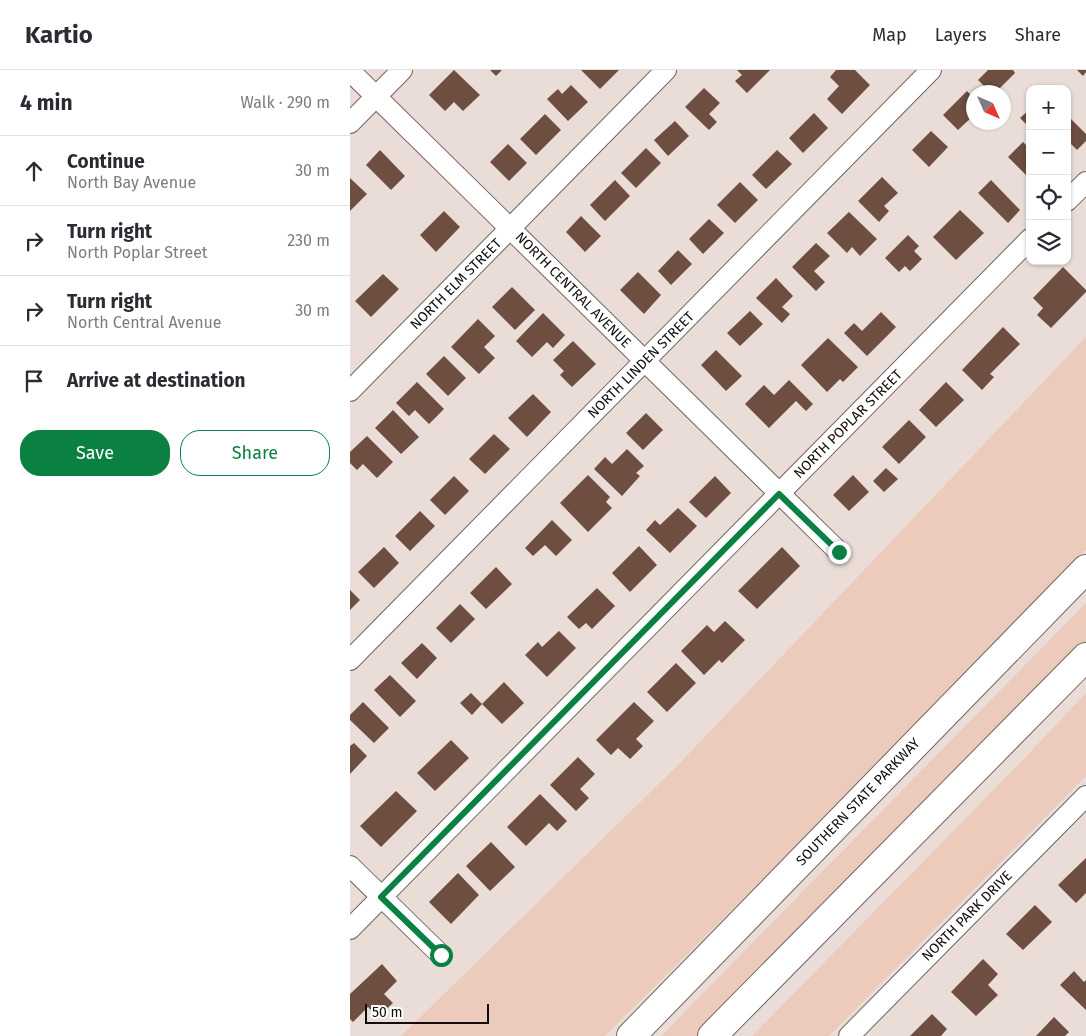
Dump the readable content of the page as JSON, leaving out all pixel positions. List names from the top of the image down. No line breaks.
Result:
{"streets":{"highway":["SOUTHERN STATE PARKWAY"],"street":["NORTH ELM STREET","NORTH CENTRAL AVENUE","NORTH LINDEN STREET","NORTH POPLAR STREET","NORTH PARK DRIVE"]},"crossings":[["NORTH ELM STREET","NORTH CENTRAL AVENUE"],["NORTH CENTRAL AVENUE","NORTH LINDEN STREET"],["NORTH CENTRAL AVENUE","NORTH POPLAR STREET"]],"scale_bar":"50 m","north":"bottom right","page":{"header":"Kartio","nav":["Map","Layers","Share"],"heading":["4 min","Walk · 290 m"],"map_buttons":["+","−"],"list":[["Continue","North Bay Avenue","30 m"],["Turn right","North Poplar Street","230 m"],["Turn right","North Central Avenue","30 m"],"Arrive at destination"],"buttons":["Save","Share"],"scale":"50 m"}}
